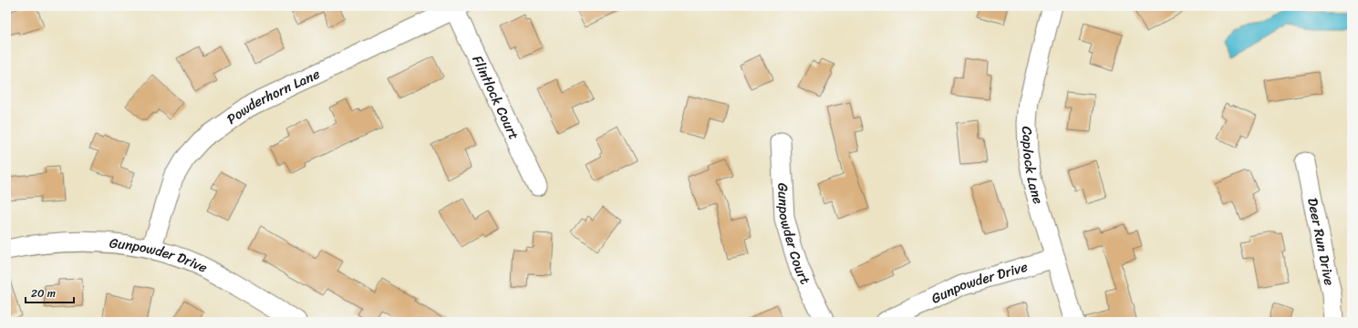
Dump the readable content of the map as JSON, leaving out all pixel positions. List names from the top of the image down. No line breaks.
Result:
{"streets":{"street":["Powderhorn Lane","Flintlock Court","Caplock Lane","Gunpowder Court","Deer Run Drive","Gunpowder Drive"]},"crossings":[["Powderhorn Lane","Flintlock Court"],["Powderhorn Lane","Gunpowder Drive"],["Caplock Lane","Gunpowder Drive"]],"scale_bar":"20 m"}
